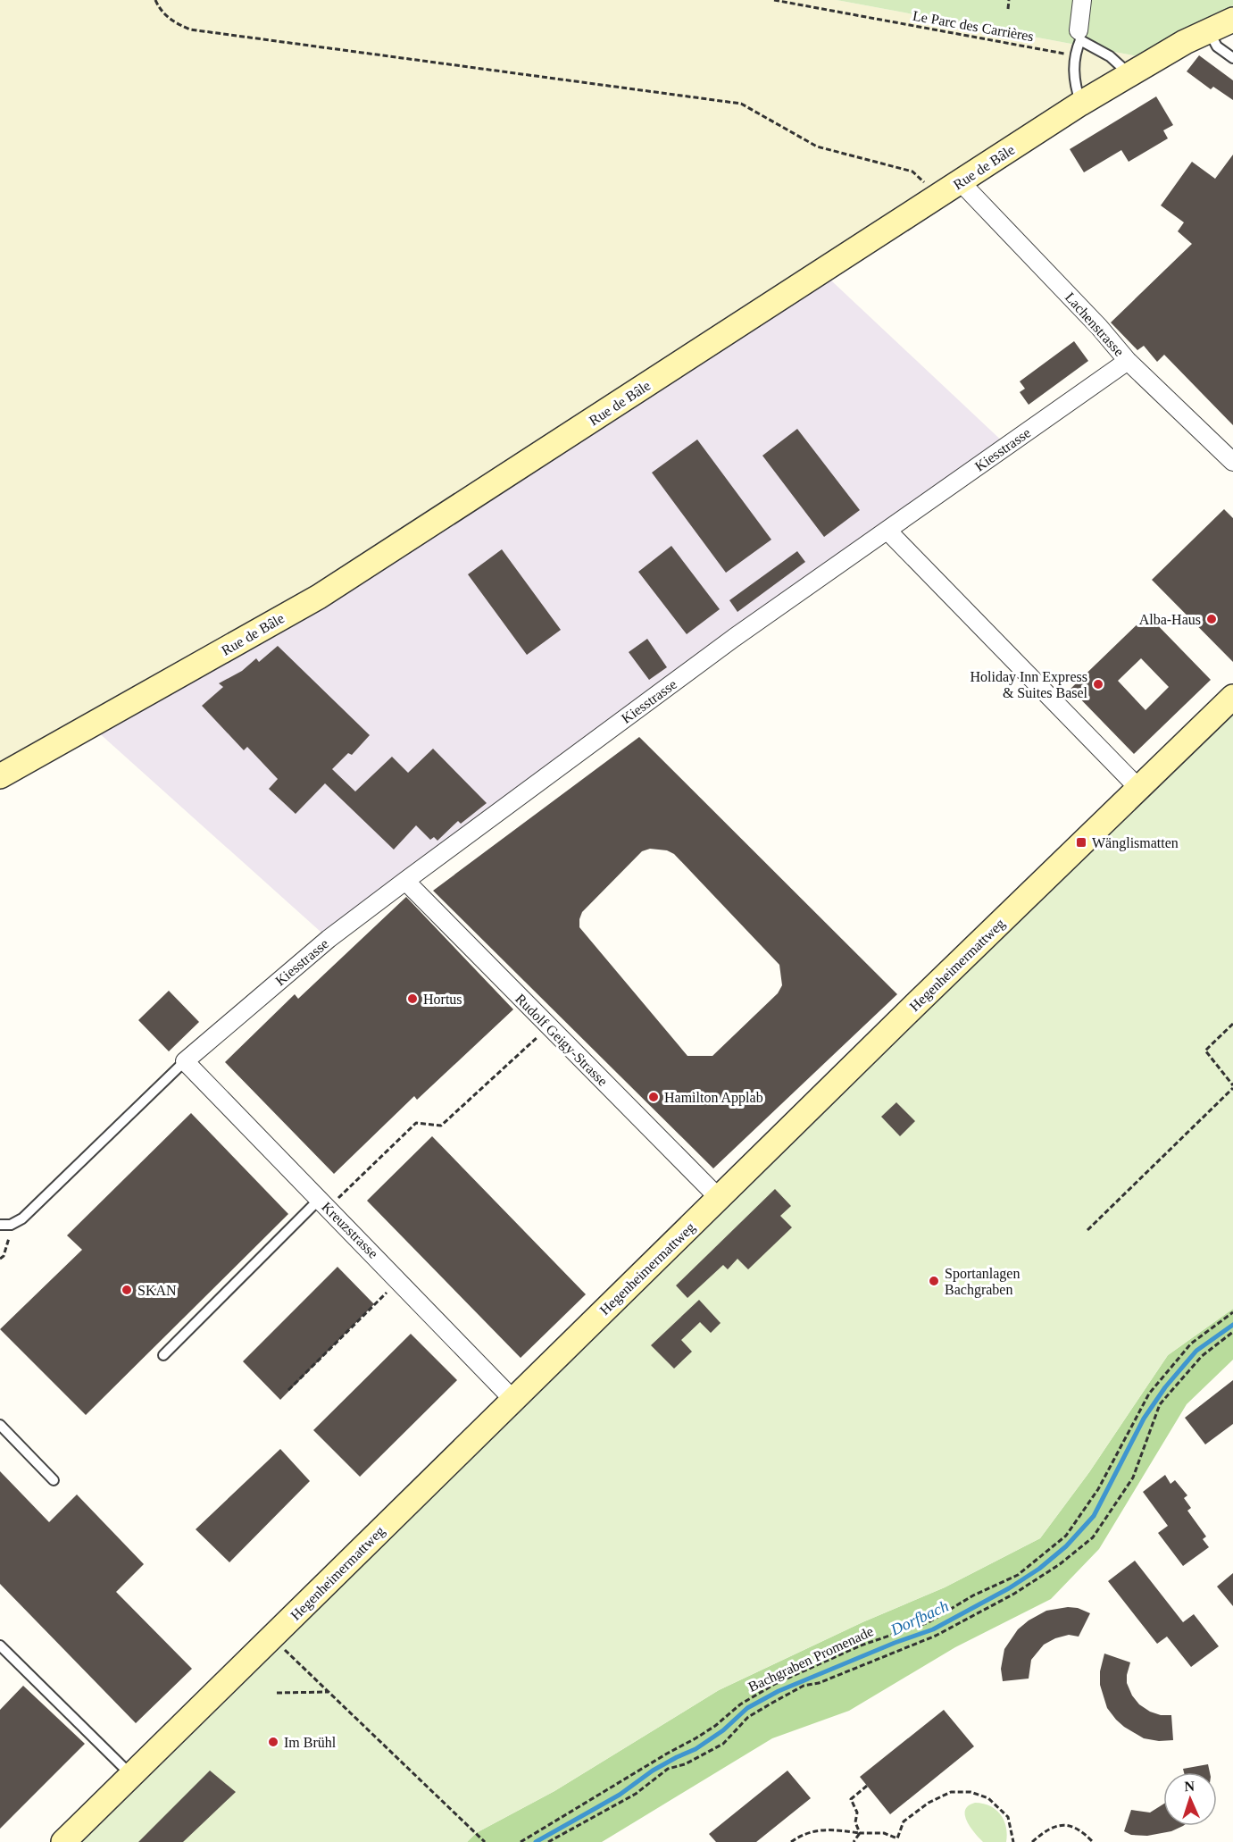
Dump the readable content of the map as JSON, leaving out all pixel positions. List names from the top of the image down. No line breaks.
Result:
{"streets":{"street":["Rue de Bâle","Lachenstrasse","Kiesstrasse","Hegenheimermattweg","Rudolf Geigy-Strasse","Kreuzstrasse"],"path":["Le Parc des Carrières","Bachgraben Promenade"]},"crossings":[["Rue de Bâle","Lachenstrasse"],["Lachenstrasse","Kiesstrasse"],["Kiesstrasse","Rudolf Geigy-Strasse"],["Kiesstrasse","Kreuzstrasse"],["Hegenheimermattweg","Rudolf Geigy-Strasse"],["Hegenheimermattweg","Kreuzstrasse"]],"water":["Dorfbach"],"places":{"other":["Alba-Haus","Holiday Inn Express & Suites Basel","Hortus","Hamilton Applab","Sportanlagen Bachgraben","SKAN","Im Brühl"],"transit":["Wänglismatten"]},"north":"top"}
